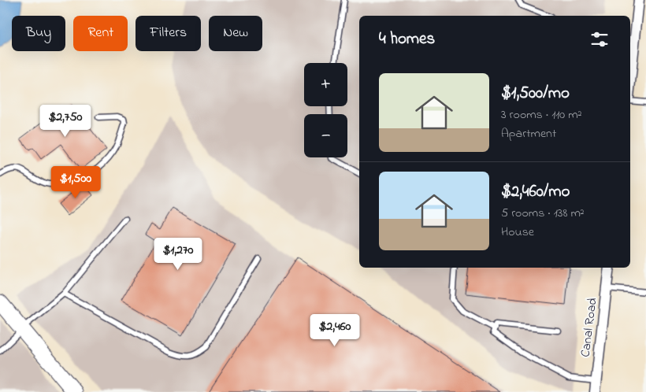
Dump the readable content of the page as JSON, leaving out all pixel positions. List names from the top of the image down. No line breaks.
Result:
{"streets":{"street":["Canal Road"]},"page":{"chip":["Buy","Rent","Filters","New"],"heading":"4 homes","map_buttons":["+","−"],"list":[{"name":"$1,500/mo","note":"3 rooms · 110 m² · Apartment"},{"name":"$2,460/mo","note":"5 rooms · 138 m² · House"}],"price":["$2,750","$1,500","$1,270","$2,460"]}}
